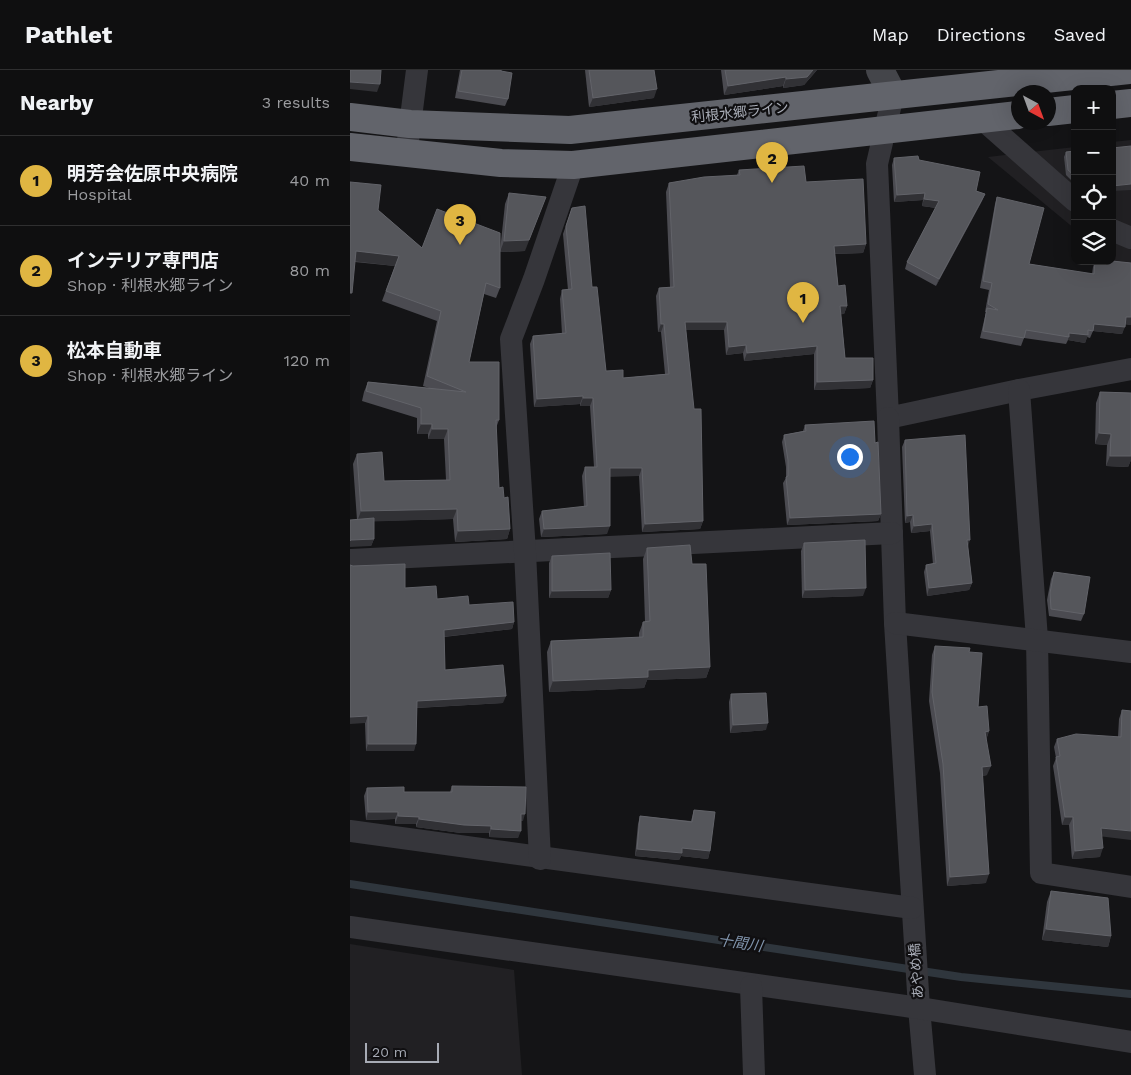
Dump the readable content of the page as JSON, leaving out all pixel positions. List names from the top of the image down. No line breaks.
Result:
{"streets":{"highway":["利根水郷ライン"],"street":["あやめ橋"]},"crossings":[["利根水郷ライン","あやめ橋"]],"water":["十間川"],"scale_bar":"20 m","north":"bottom right","page":{"header":"Pathlet","nav":["Map","Directions","Saved"],"heading":["Nearby","3 results"],"map_buttons":["+","−"],"list":[{"mark":"1","name":"明芳会佐原中央病院","note":"Hospital","value":"40 m"},{"mark":"2","name":"インテリア専門店","note":"Shop · 利根水郷ライン","value":"80 m"},{"mark":"3","name":"松本自動車","note":"Shop · 利根水郷ライン","value":"120 m"}],"pins":["2","3","1"],"scale":"20 m"}}
